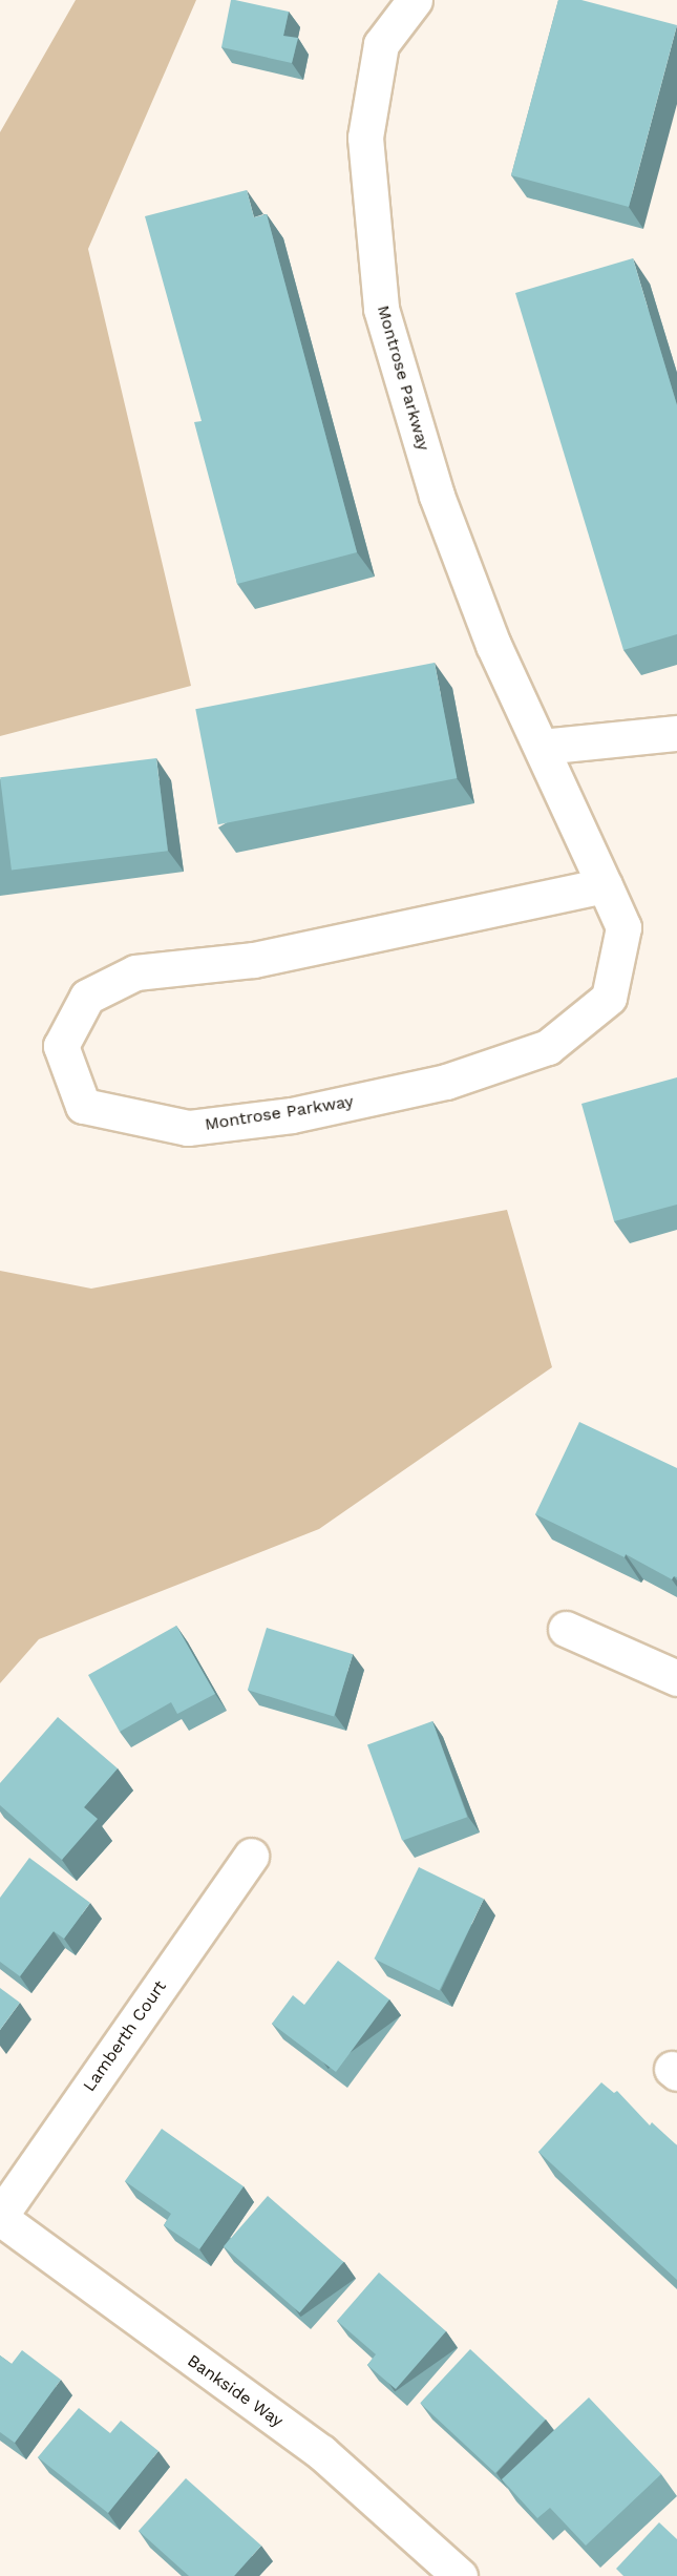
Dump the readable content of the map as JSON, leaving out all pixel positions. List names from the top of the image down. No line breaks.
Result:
{"streets":{"street":["Montrose Parkway","Lamberth Court","Bankside Way"]},"crossings":[["Lamberth Court","Bankside Way"]]}
